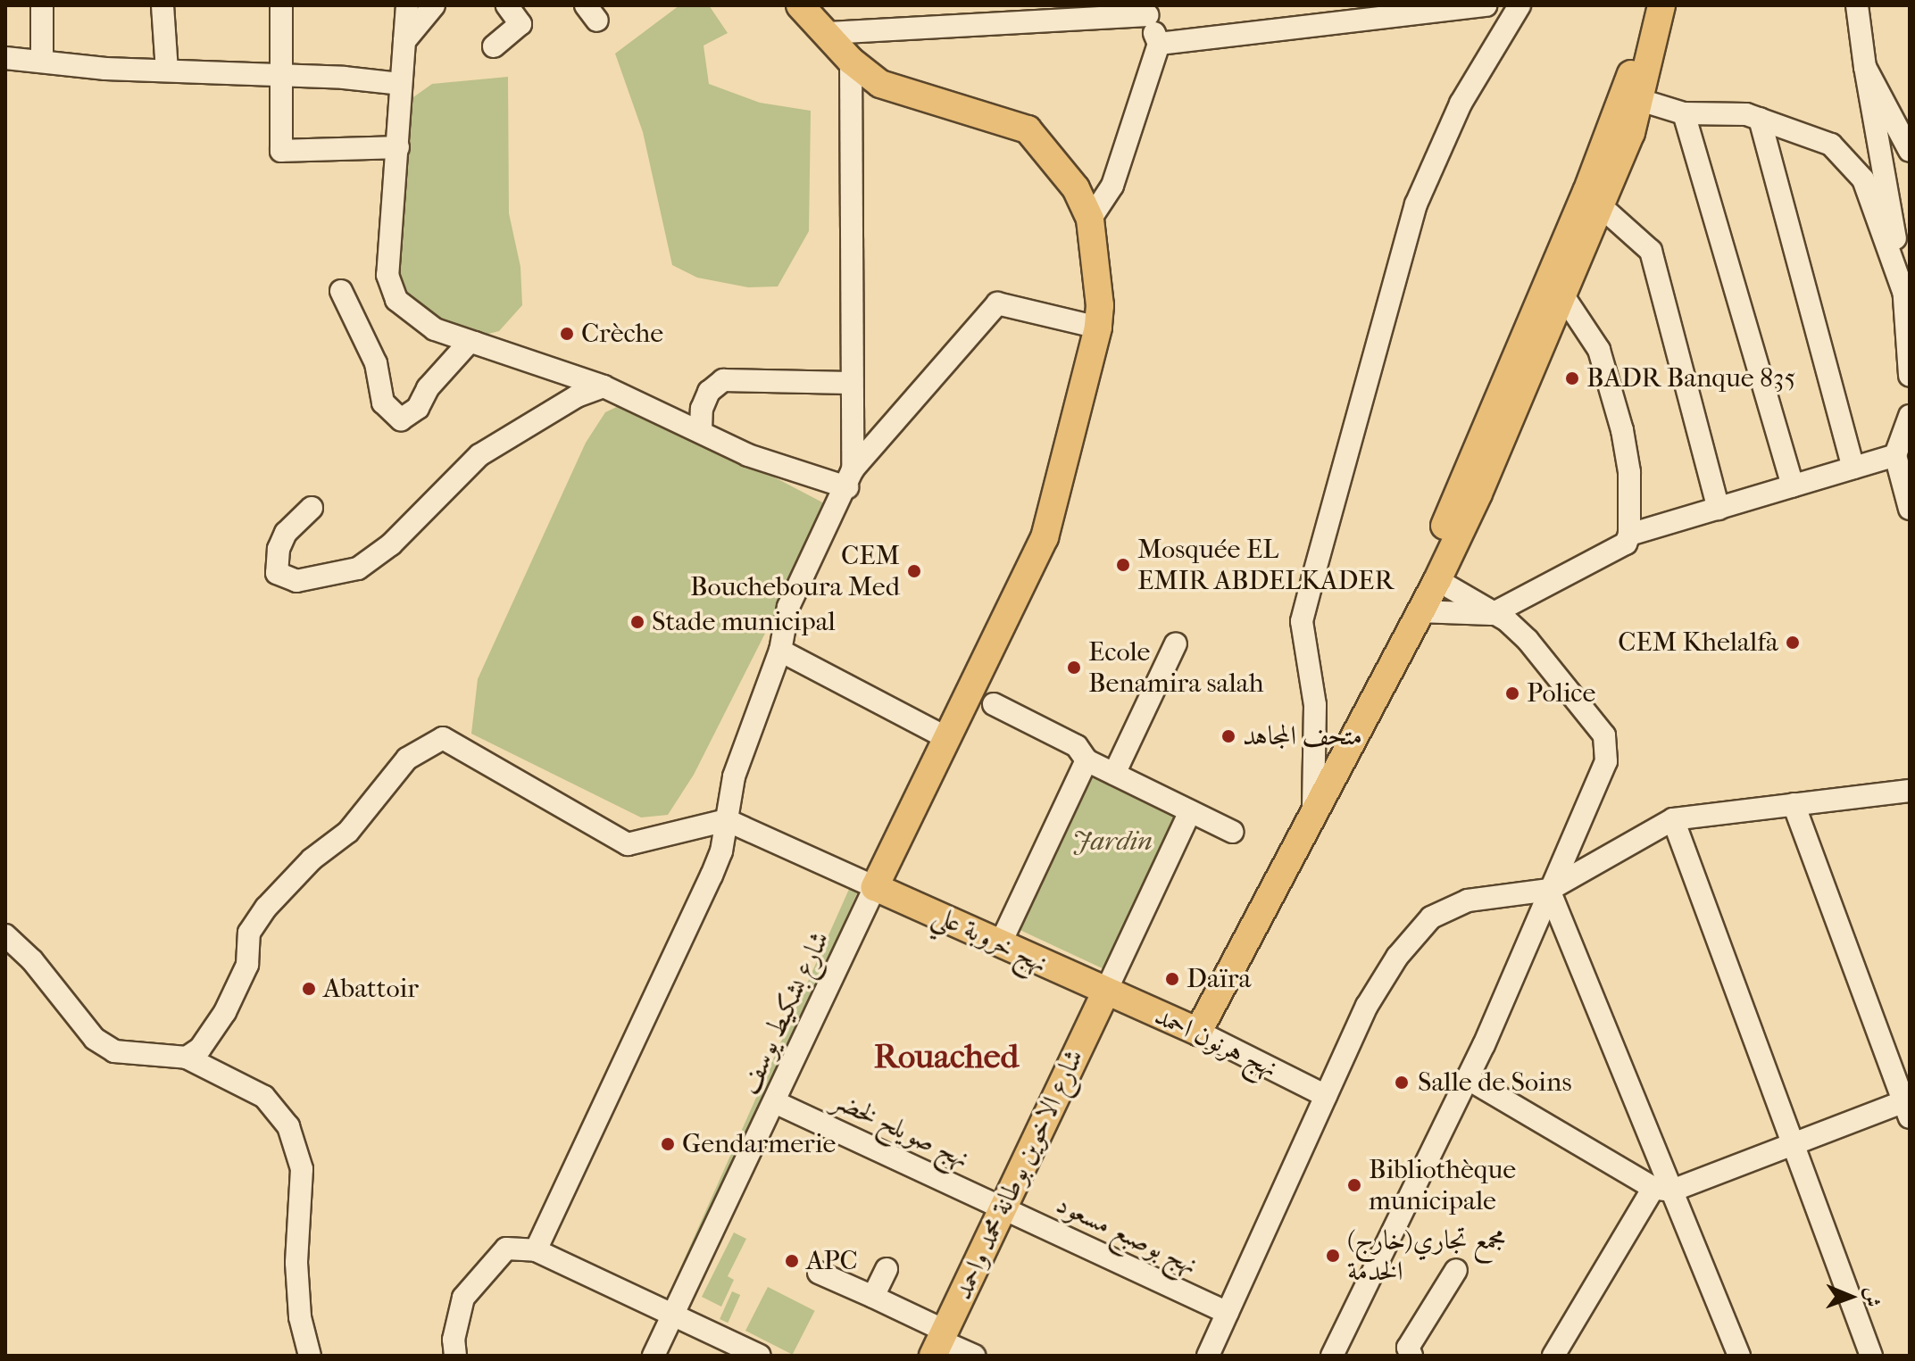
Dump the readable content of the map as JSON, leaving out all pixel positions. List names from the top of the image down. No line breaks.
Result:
{"streets":{"main road":["نهج خروبة علي","نهج هرنون احمد","شارع الاخوين بوطانة محمد واحمد"],"street":["شارع بشكيط يوسف","نهج صويلح لخضر","نهج بوصبع مسعود"]},"crossings":[["نهج خروبة علي","شارع بشكيط يوسف"],["نهج خروبة علي","نهج هرنون احمد"],["نهج خروبة علي","شارع الاخوين بوطانة محمد واحمد"],["شارع بشكيط يوسف","نهج صويلح لخضر"],["نهج هرنون احمد","شارع الاخوين بوطانة محمد واحمد"],["نهج صويلح لخضر","شارع الاخوين بوطانة محمد واحمد"],["نهج صويلح لخضر","نهج بوصبع مسعود"],["شارع الاخوين بوطانة محمد واحمد","نهج بوصبع مسعود"]],"districts":["Rouached"],"parks":["Jardin"],"places":["Crèche","BADR Banque 835","Mosquée EL EMIR ABDELKADER","CEM Boucheboura Med","Stade municipal","CEM Khelalfa","Ecole Benamira salah","Police","متحف المجاهد","Daïra","Abattoir","Salle de Soins","Gendarmerie","Bibliothèque municipale","(مجمع تجاري(خارج الخدمة","APC"],"north":"right"}
